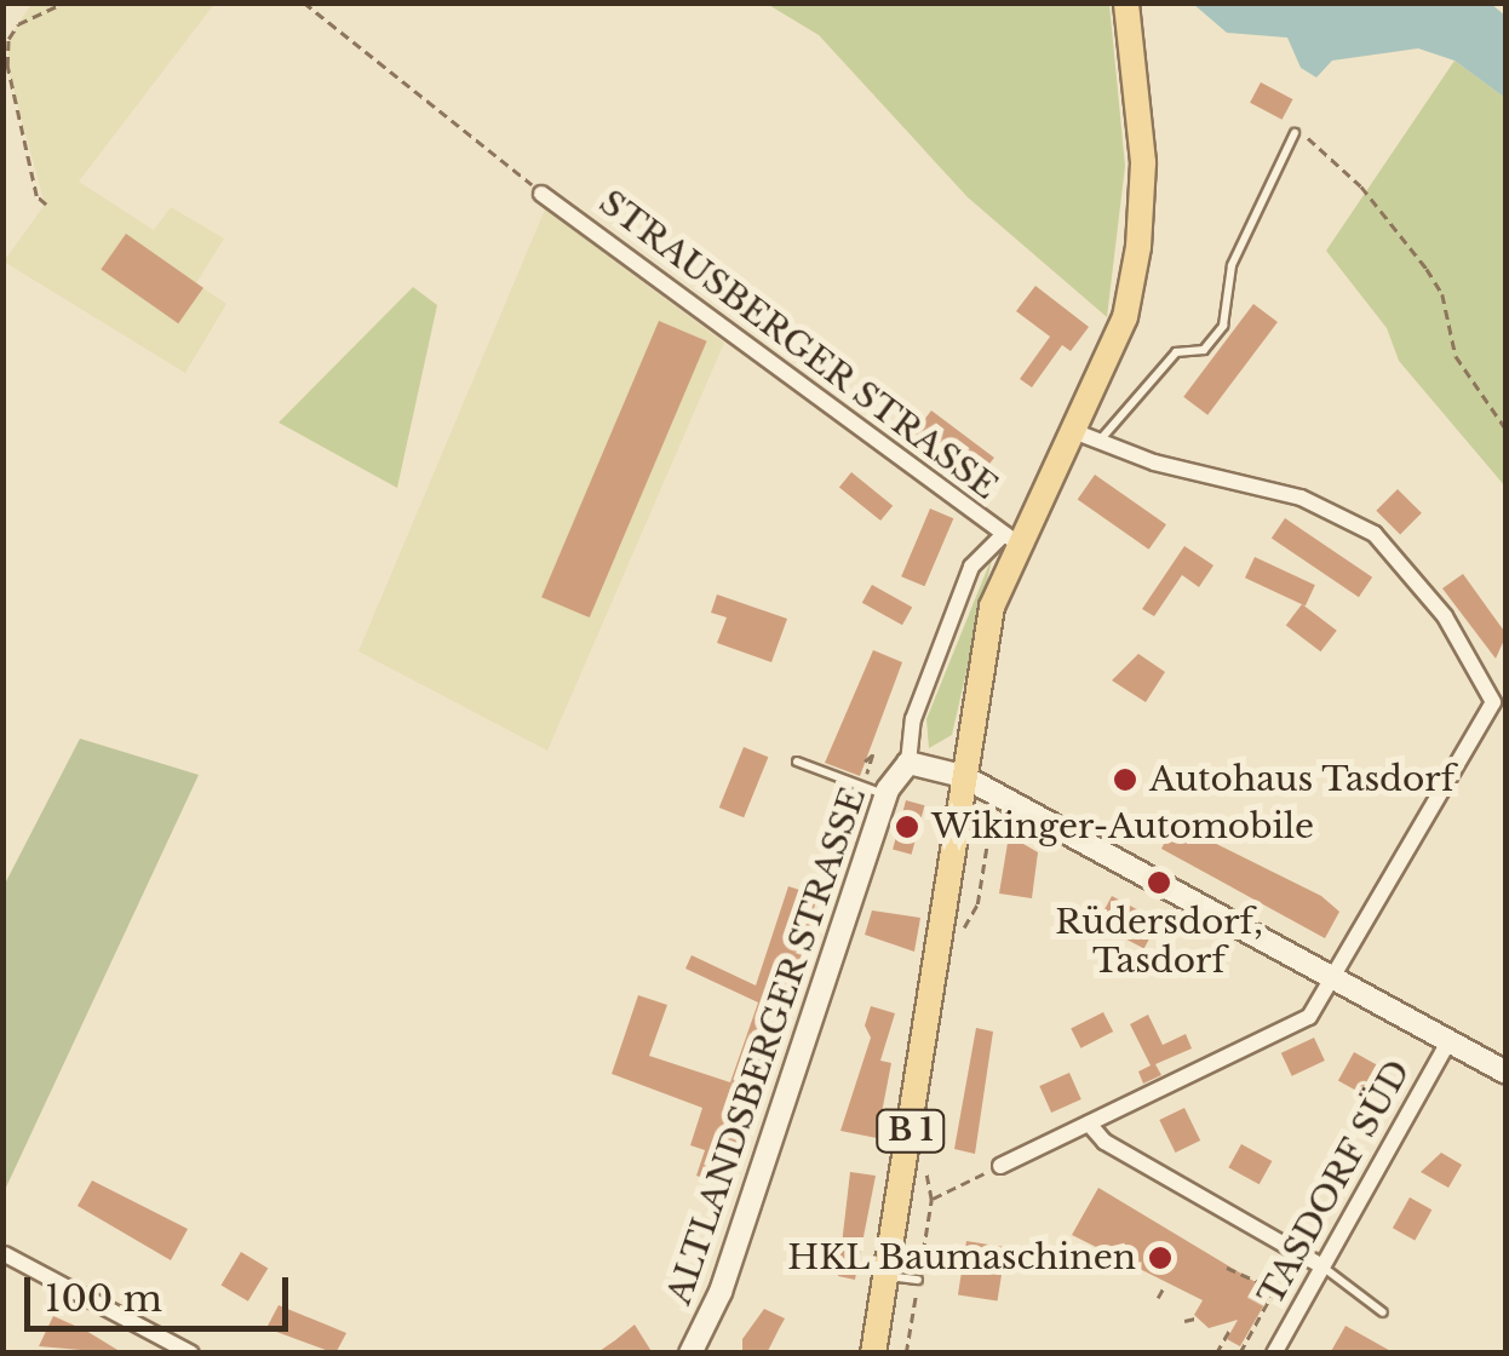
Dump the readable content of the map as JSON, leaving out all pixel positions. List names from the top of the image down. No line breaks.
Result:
{"streets":{"main road":["ALTLANDSBERGER STRASSE","B 1"],"street":["STRAUSBERGER STRASSE","TASDORF SÜD"]},"crossings":[["STRAUSBERGER STRASSE","ALTLANDSBERGER STRASSE"],["STRAUSBERGER STRASSE","B 1"],["ALTLANDSBERGER STRASSE","B 1"],["ALTLANDSBERGER STRASSE","TASDORF SÜD"]],"places":["Autohaus Tasdorf","Wikinger-Automobile","Rüdersdorf, Tasdorf","HKL Baumaschinen"],"scale_bar":"100 m"}
